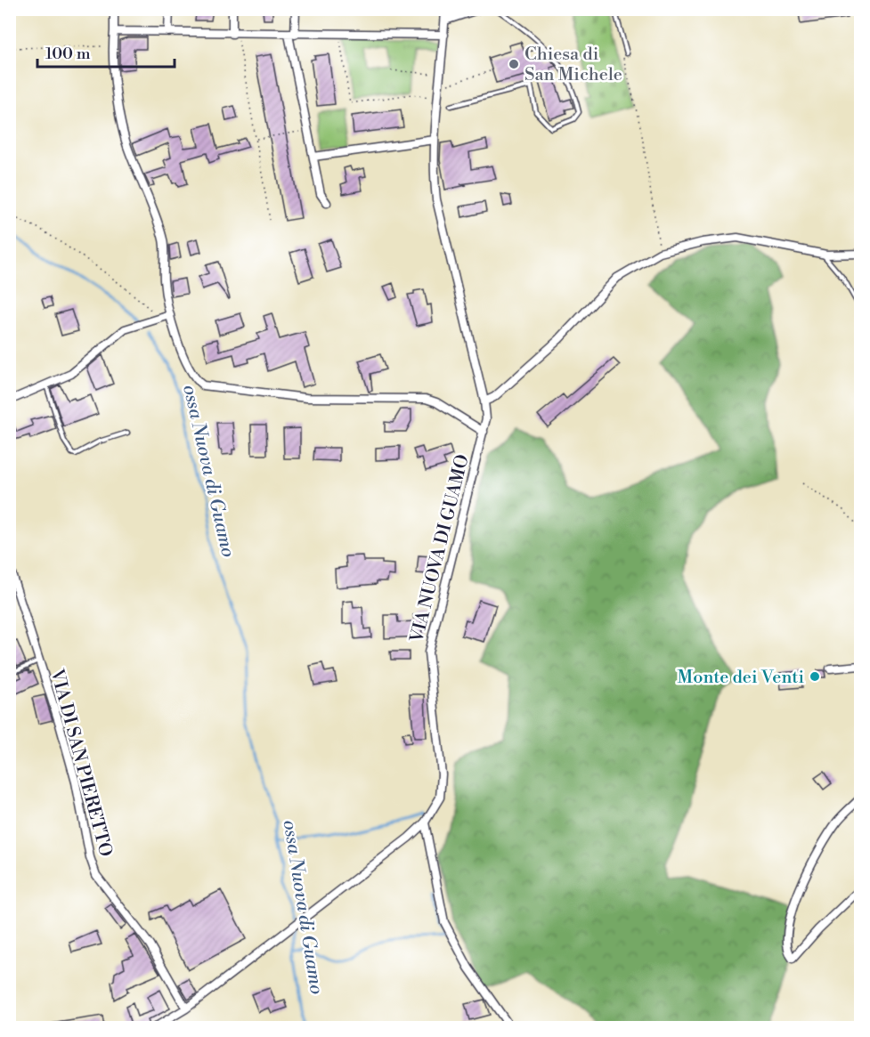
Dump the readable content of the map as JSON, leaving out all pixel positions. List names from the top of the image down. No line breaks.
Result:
{"streets":{"street":["VIA NUOVA DI GUAMO","VIA DI SAN PIERETTO"]},"crossings":[["VIA NUOVA DI GUAMO","VIA DI SAN PIERETTO"]],"water":["ossa Nuova di Guamo"],"places":["Chiesa di San Michele","Monte dei Venti"],"scale_bar":"100 m"}
